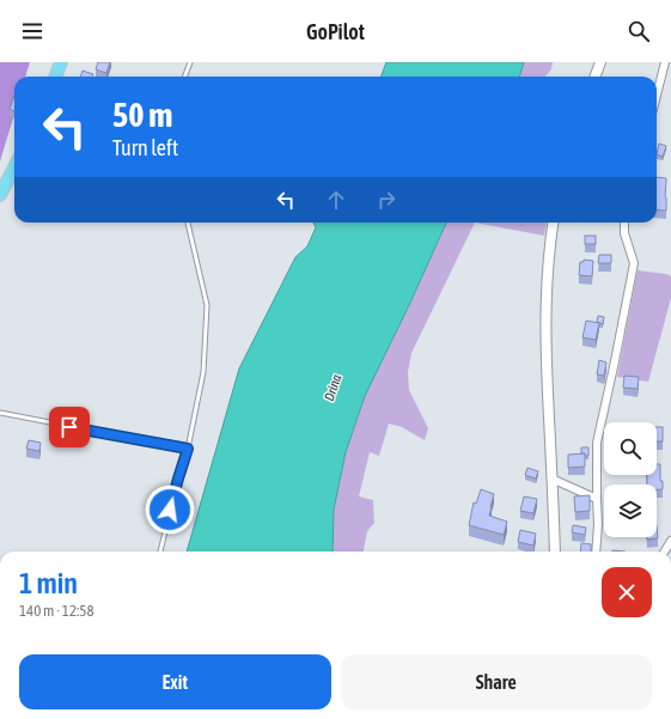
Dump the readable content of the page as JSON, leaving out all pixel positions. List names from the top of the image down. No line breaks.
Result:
{"water":["Drina"],"page":{"header":"GoPilot","turn":["50 m","Turn left"],"heading":["1 min","140 m · 12:58"],"buttons":["Exit","Share"]}}
